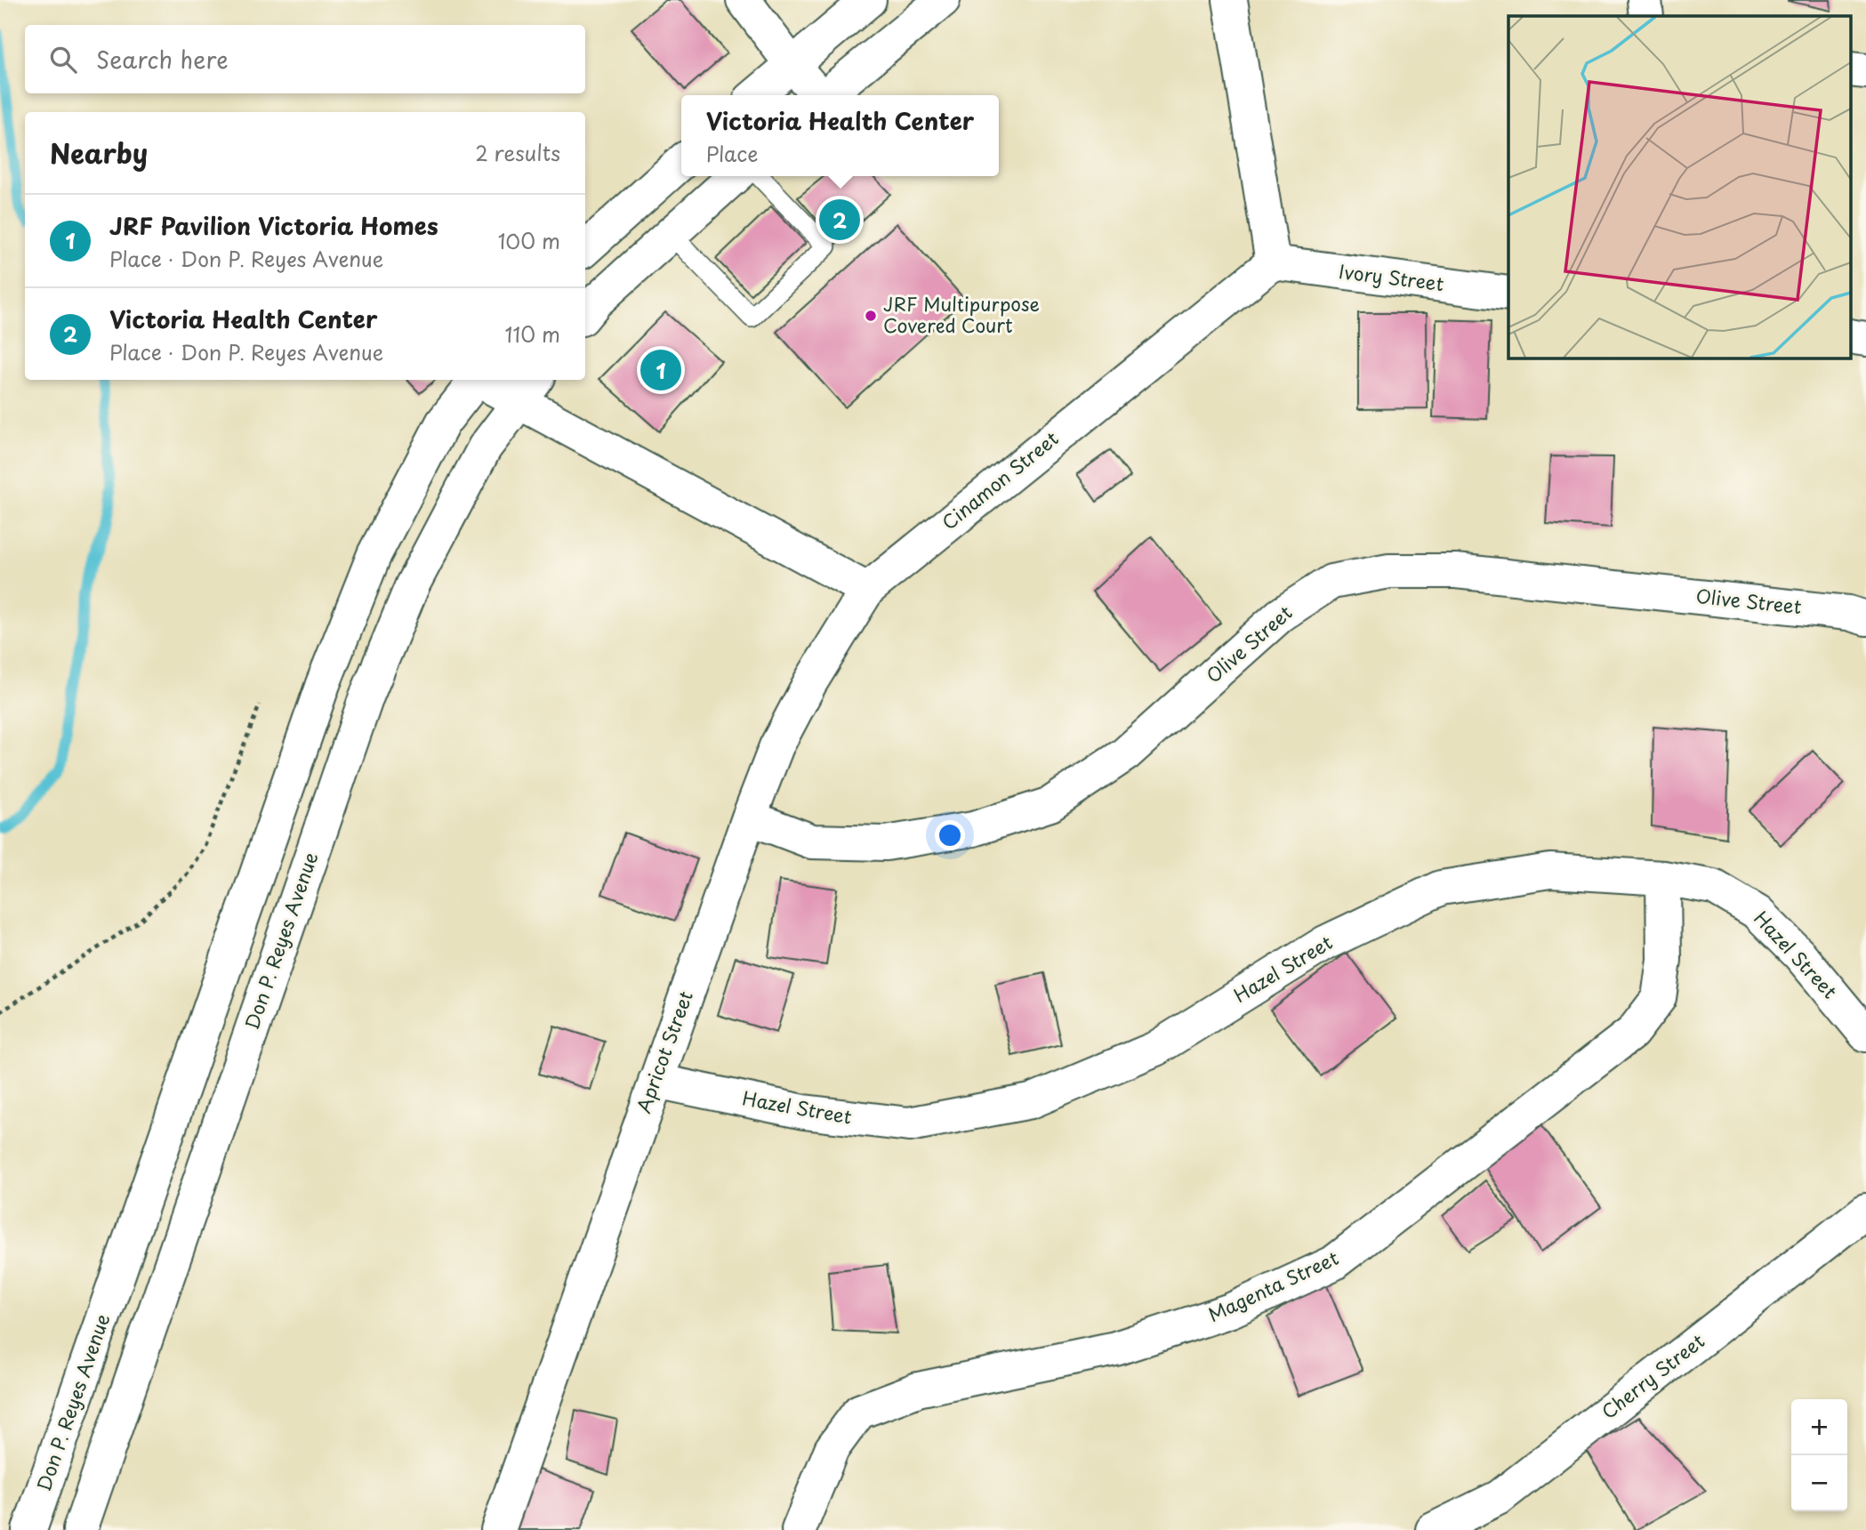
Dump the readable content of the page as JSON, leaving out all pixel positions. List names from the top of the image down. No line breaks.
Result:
{"streets":{"street":["Ivory Street","Cinamon Street","Olive Street","Don P. Reyes Avenue","Hazel Street","Apricot Street","Magenta Street","Cherry Street"]},"crossings":[["Ivory Street","Cinamon Street"],["Cinamon Street","Apricot Street"],["Olive Street","Apricot Street"],["Hazel Street","Apricot Street"],["Hazel Street","Magenta Street"]],"places":["JRF Multipurpose Covered Court"],"page":{"search":"Search here","popup":["Victoria Health Center","Place"],"heading":["Nearby","2 results"],"list":[{"mark":"1","name":"JRF Pavilion Victoria Homes","note":"Place · Don P. Reyes Avenue","value":"100 m"},{"mark":"2","name":"Victoria Health Center","note":"Place · Don P. Reyes Avenue","value":"110 m"}],"pins":["2","1"],"map_buttons":["+","−"]}}
